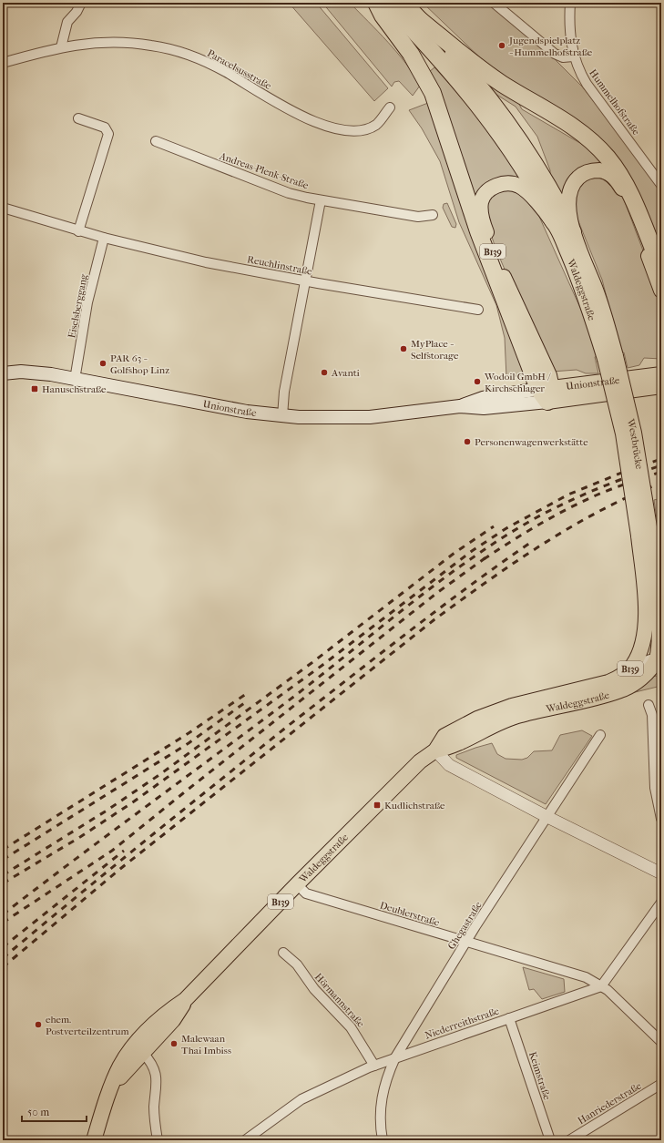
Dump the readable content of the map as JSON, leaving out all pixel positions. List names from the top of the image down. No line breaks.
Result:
{"streets":{"main road":["B139","Waldeggstraße","Unionstraße","Westbrücke"],"street":["Paracelsusstraße","Hummelhofstraße","Andreas-Plenk-Straße","Reuchlinstraße","Eiselsberggang","Deublerstraße","Ghegastraße","Hörmannstraße","Niederreithstraße","Keimstraße","Hanriederstraße"]},"crossings":[["B139","Waldeggstraße"],["B139","Unionstraße"],["B139","Westbrücke"],["Reuchlinstraße","Eiselsberggang"],["Waldeggstraße","Westbrücke"],["Waldeggstraße","Deublerstraße"],["Eiselsberggang","Unionstraße"],["Deublerstraße","Ghegastraße"],["Deublerstraße","Niederreithstraße"],["Ghegastraße","Niederreithstraße"],["Hörmannstraße","Niederreithstraße"],["Niederreithstraße","Keimstraße"]],"places":{"other":["Jugendspielplatz - Hummelhofstraße","MyPlace - Selfstorage","PAR 63 - Golfshop Linz","Avanti","Wodoil GmbH / Kirchschlager","Personenwagenwerkstätte","ehem. Postverteilzentrum","Malewaan Thai Imbiss"],"transit":["Hanuschstraße","Kudlichstraße"]},"scale_bar":"50 m"}
